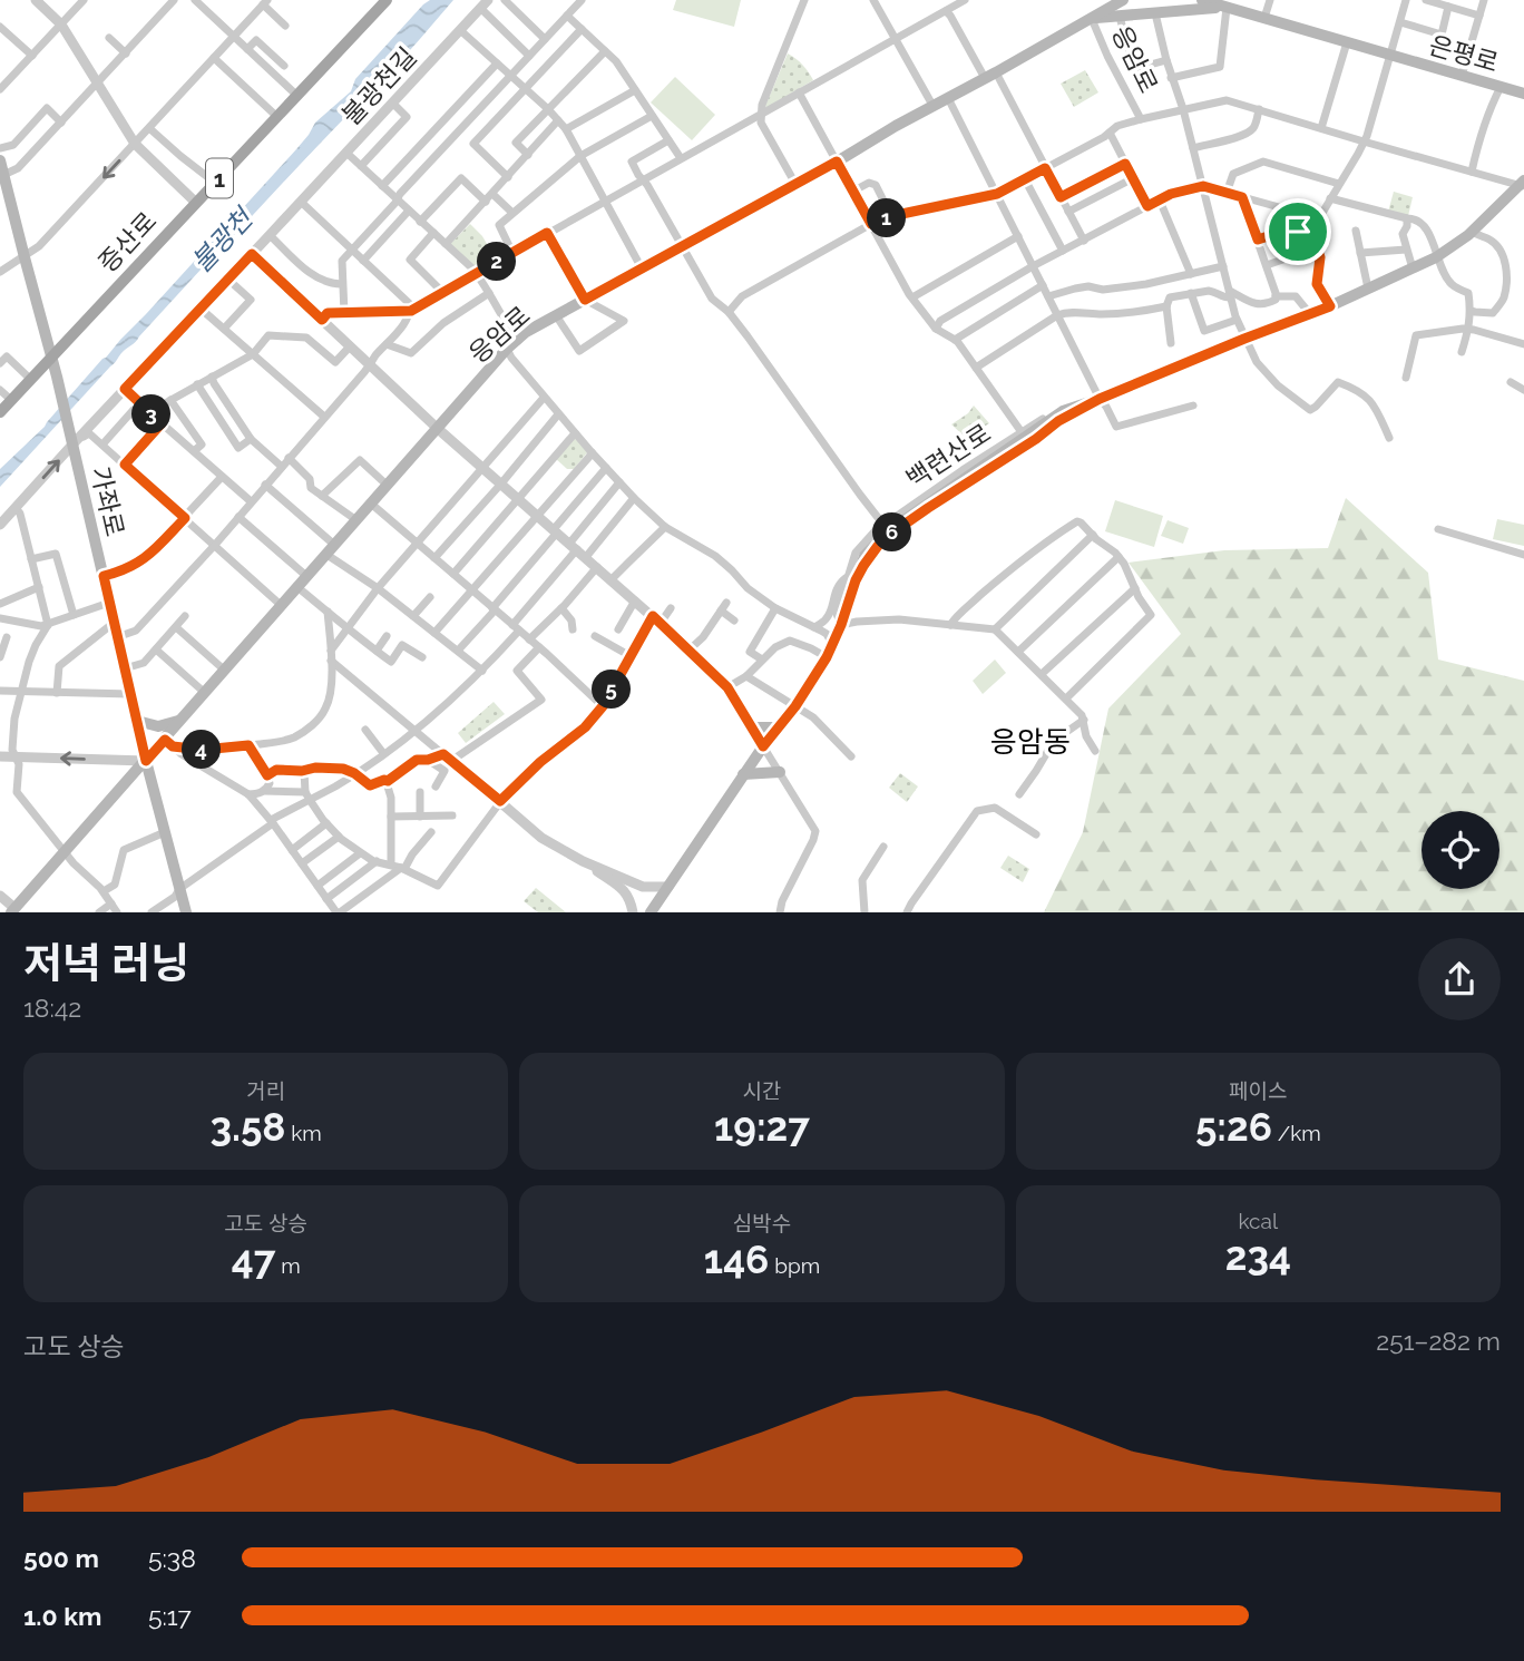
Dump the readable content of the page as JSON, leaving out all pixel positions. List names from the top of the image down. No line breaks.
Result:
{"streets":{"main road":["은평로","응암로","1","증산로","백련산로","가좌로"],"street":["불광천길"]},"crossings":[["응암로","백련산로"],["응암로","가좌로"],["불광천길","가좌로"],["증산로","가좌로"]],"districts":["응암동"],"water":["불광천"],"page":{"pins":["1","2","3","6","5","4"],"heading":["저녁 러닝","18:42"],"stats":[["거리","3.58 km"],["시간","19:27"],["페이스","5:26 /km"],["고도 상승","47 m"],["심박수","146 bpm"],["kcal","234"]],"chart":["고도 상승","251–282 m"],"list":[{"name":"500 m","note":"5:38"},{"name":"1.0 km","note":"5:17"}]}}
